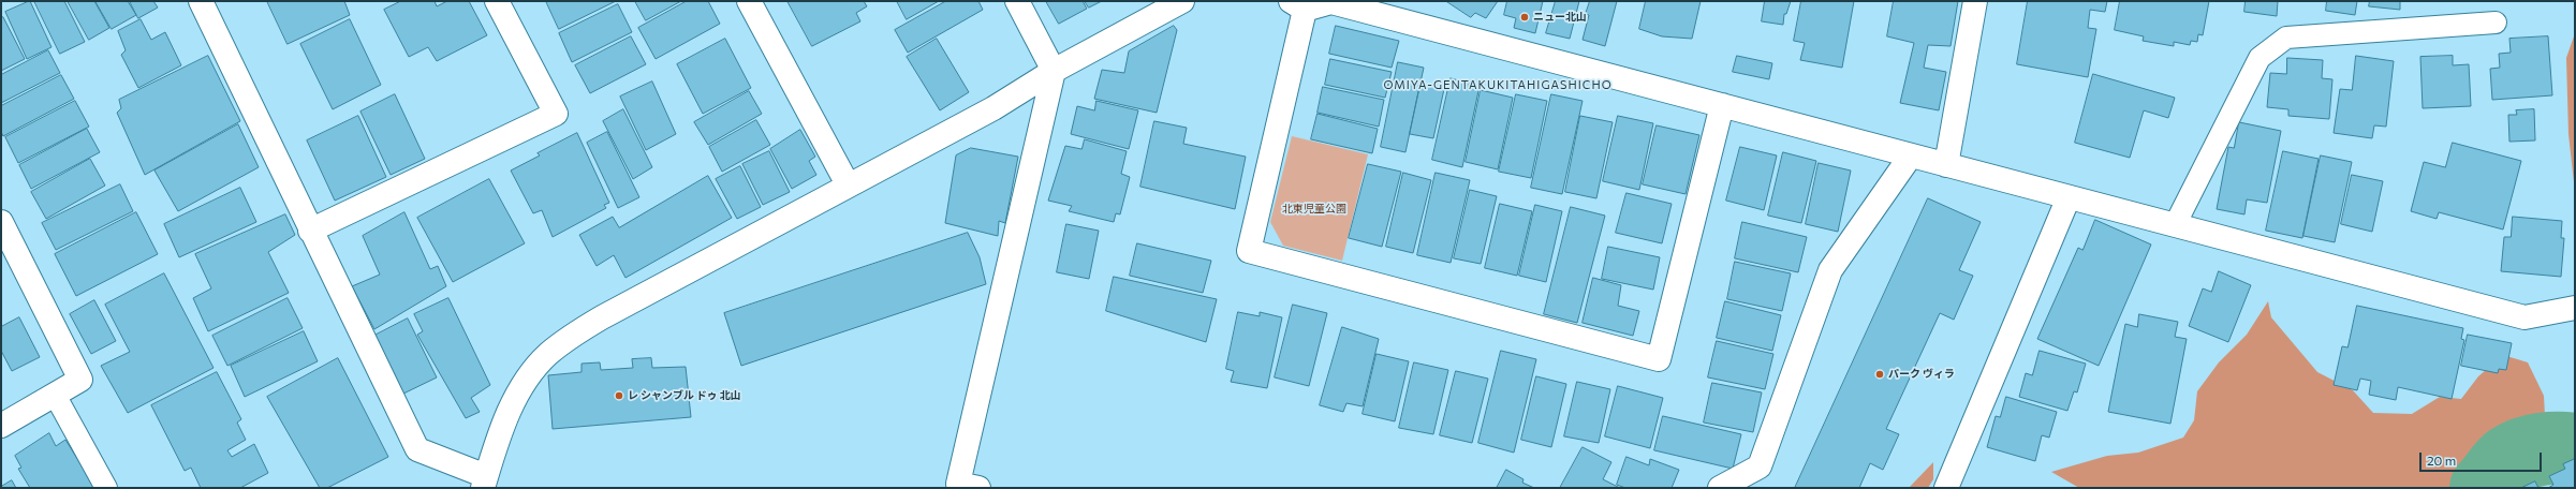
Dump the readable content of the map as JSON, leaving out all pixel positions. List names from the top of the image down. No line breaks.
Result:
{"districts":["OMIYA-GENTAKUKITAHIGASHICHO"],"parks":["北東児童公園"],"places":["ニュー北山","パーク ヴィラ","レ シャンブル ドゥ 北山"],"scale_bar":"20 m"}
